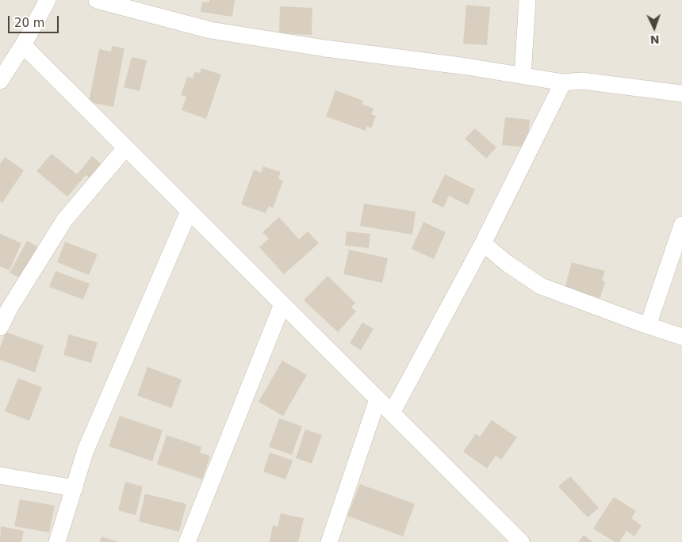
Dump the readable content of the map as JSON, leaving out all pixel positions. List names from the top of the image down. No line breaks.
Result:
{"scale_bar":"20 m","north":"bottom"}
